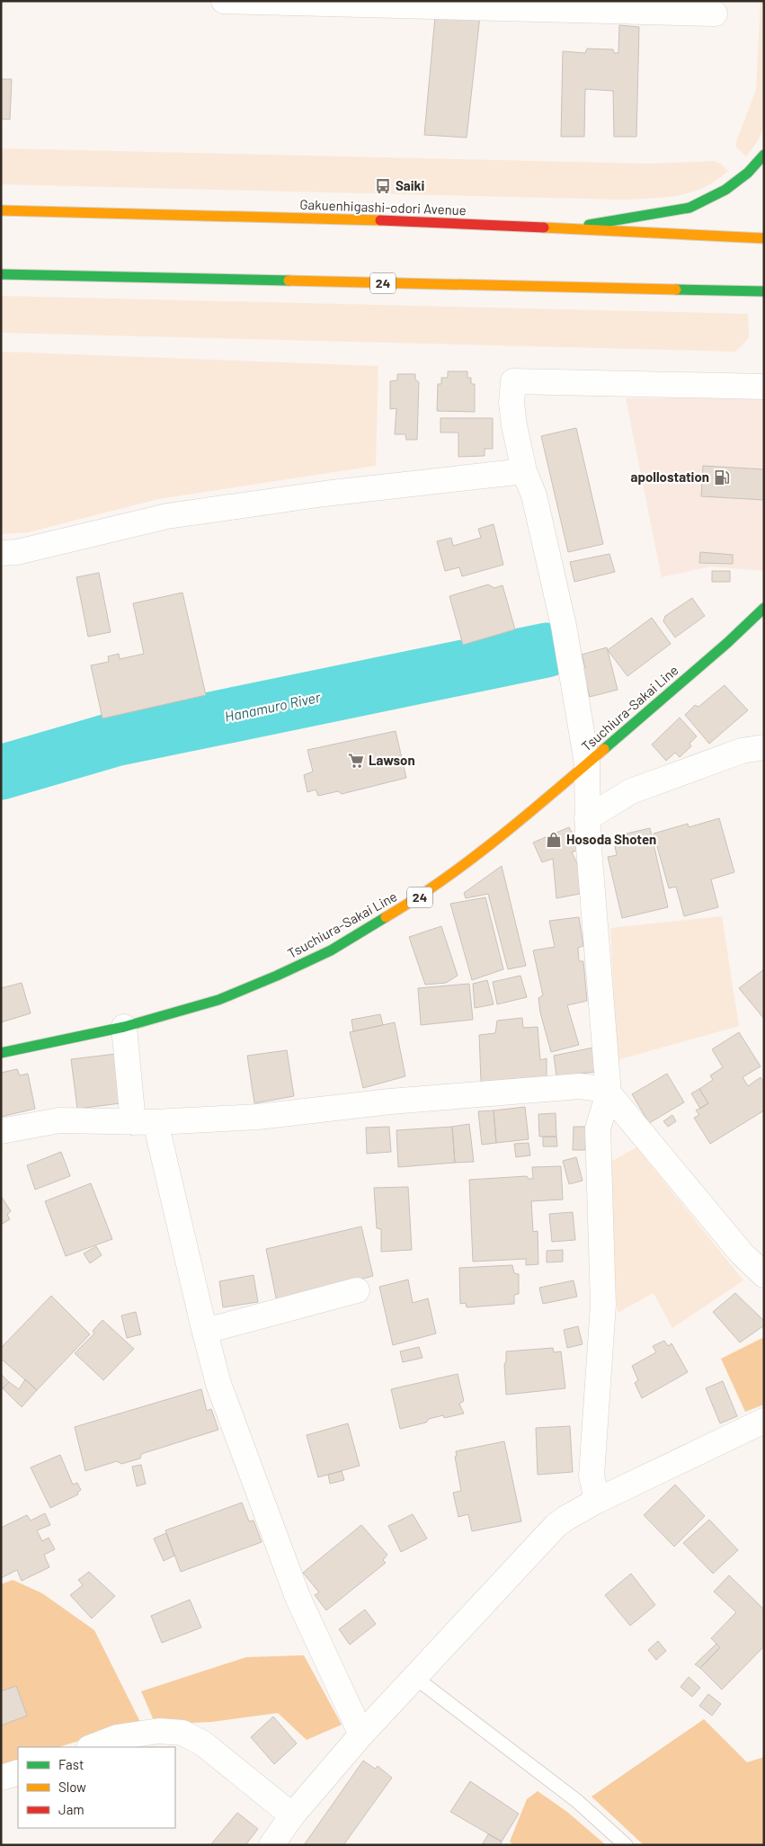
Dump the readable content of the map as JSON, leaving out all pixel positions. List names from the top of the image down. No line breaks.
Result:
{"streets":{"main road":["Gakuenhigashi-odori Avenue","24","Tsuchiura-Sakai Line"]},"water":["Hanamuro River"],"places":{"bus stop":["Saiki"],"fuel station":["apollostation"],"supermarket":["Lawson"],"shop":["Hosoda Shoten"]},"legend":["Fast","Slow","Jam"]}
